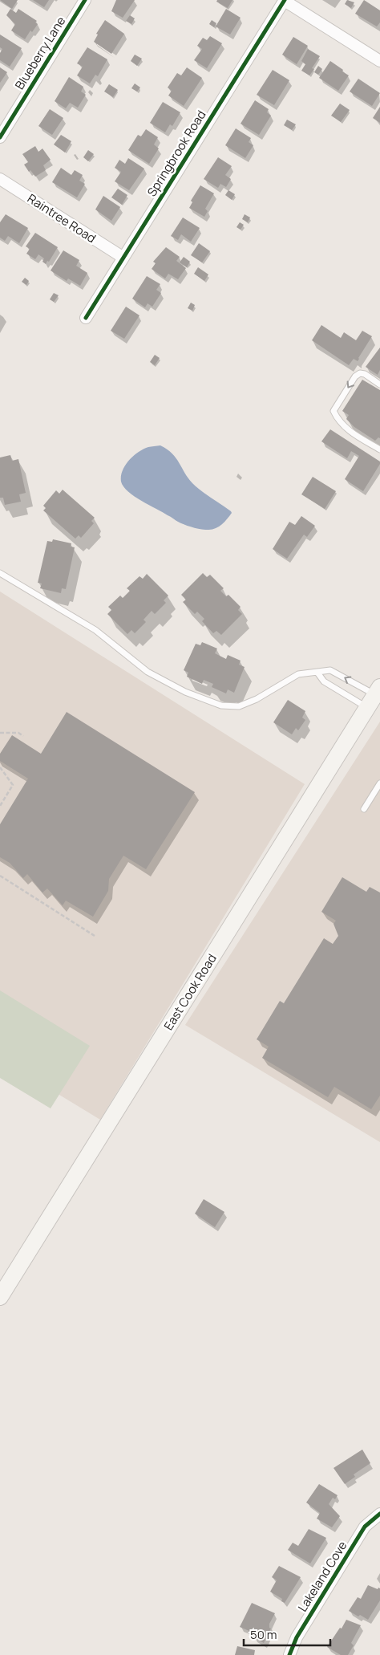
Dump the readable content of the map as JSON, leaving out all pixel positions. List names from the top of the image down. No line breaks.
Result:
{"streets":{"main road":["East Cook Road"],"street":["Blueberry Lane","Springbrook Road","Raintree Road","Lakeland Cove"]},"crossings":[["Springbrook Road","Raintree Road"]],"scale_bar":"50 m"}
